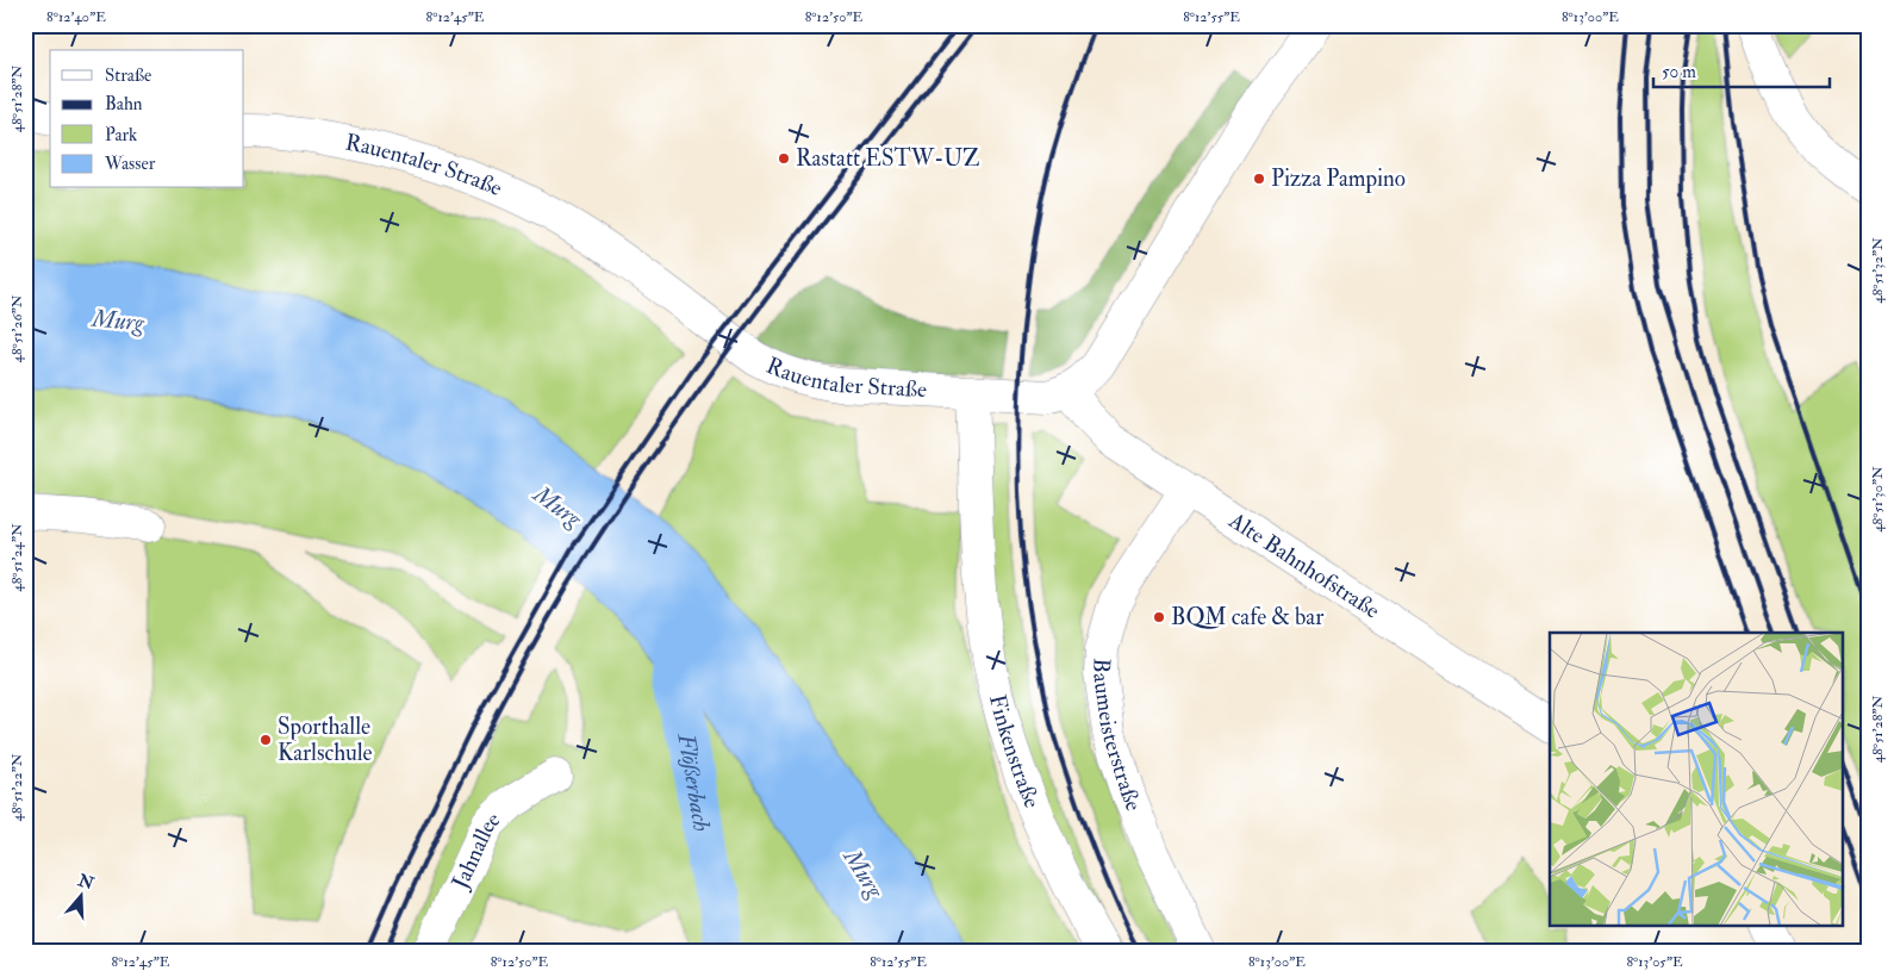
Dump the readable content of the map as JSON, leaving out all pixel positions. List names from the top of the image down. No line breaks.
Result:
{"streets":{"street":["Rauentaler Straße","Alte Bahnhofstraße","Baumeisterstraße","Finkenstraße","Jahnallee"]},"crossings":[["Rauentaler Straße","Alte Bahnhofstraße"],["Rauentaler Straße","Finkenstraße"],["Alte Bahnhofstraße","Baumeisterstraße"]],"water":["Murg","Flößerbach"],"places":["Rastatt ESTW-UZ","Pizza Pampino","BQM cafe & bar","Sporthalle Karlschule"],"legend":["Straße","Bahn","Park","Wasser"],"scale_bar":"50 m","north":"top","coordinates":["8°12'40\"E","8°12'45\"E","8°12'50\"E","8°12'55\"E","8°13'00\"E","48°51'28\"N","48°51'32\"N","48°51'26\"N","48°51'30\"N","48°51'24\"N","48°51'22\"N","8°13'05\"E"]}
